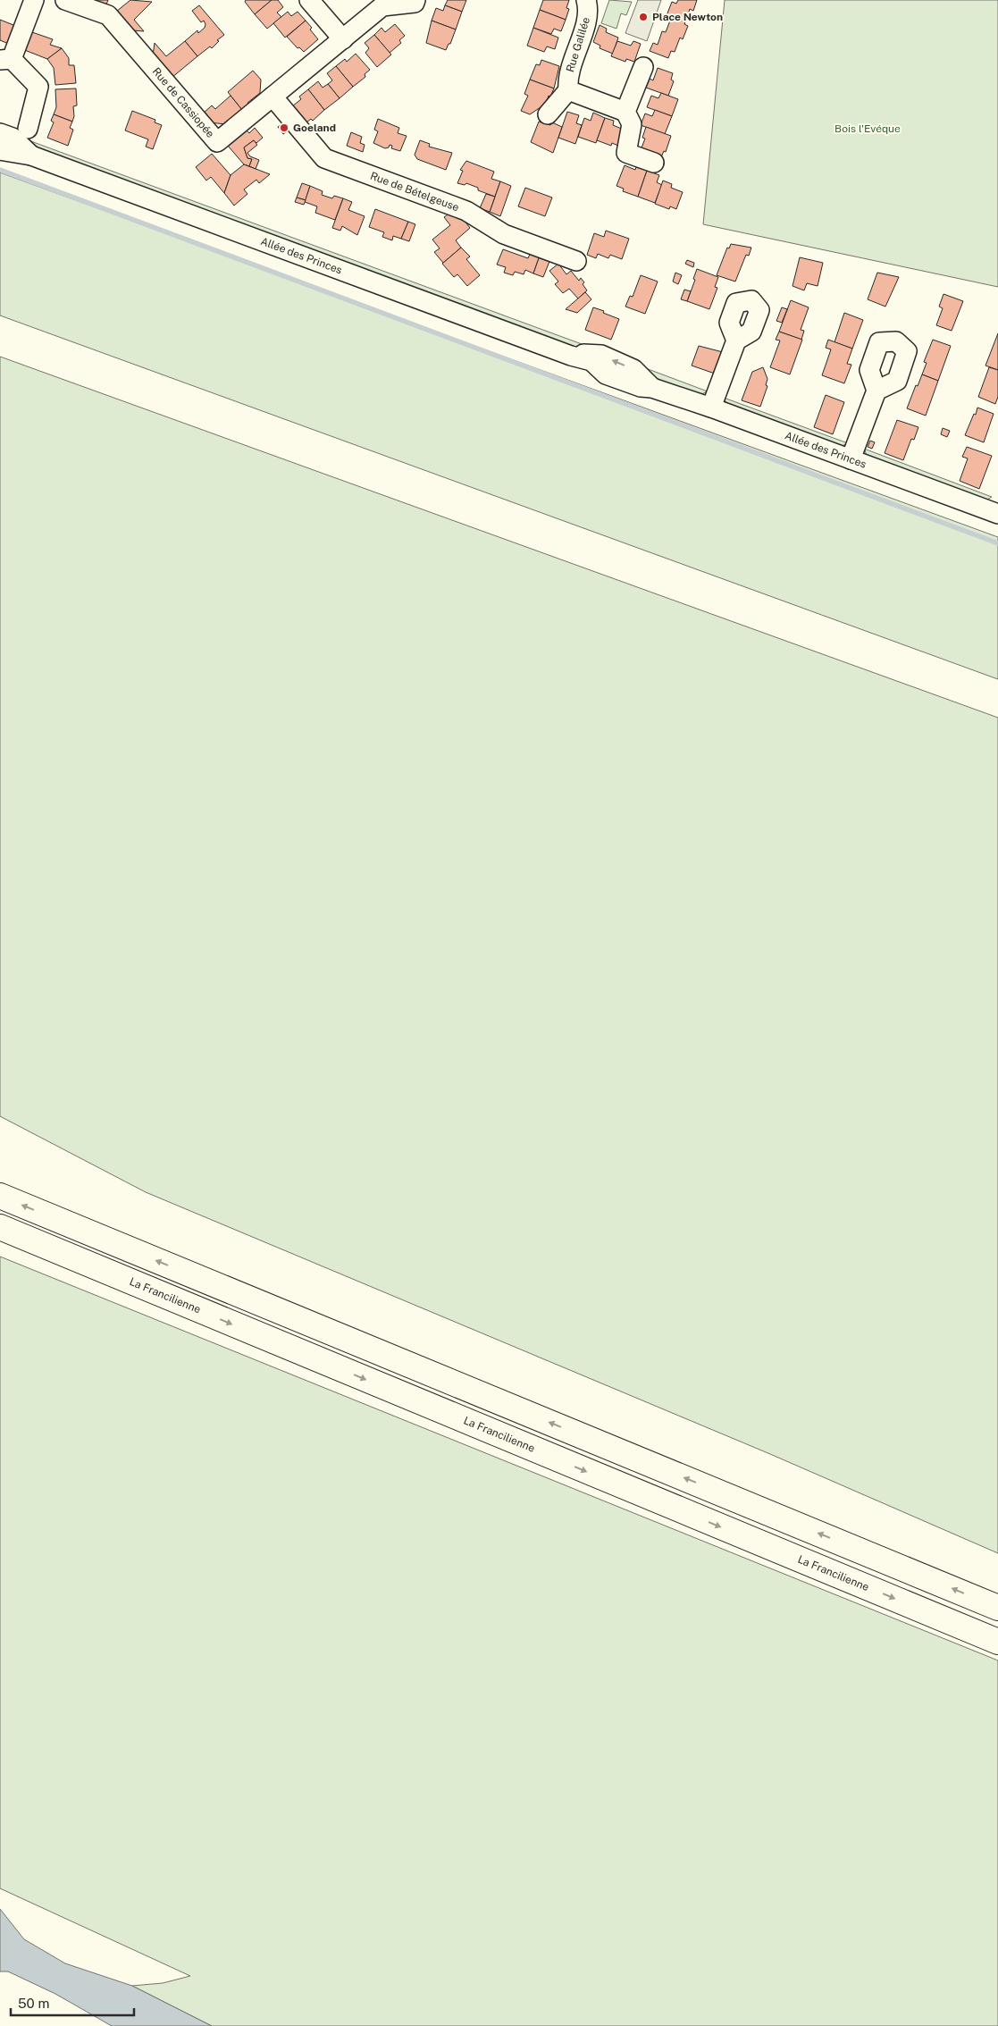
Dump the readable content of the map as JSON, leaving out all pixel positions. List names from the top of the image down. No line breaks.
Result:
{"streets":{"highway":["La Francilienne"],"street":["Rue Galilée","Rue de Cassiopée","Rue de Bételgeuse","Allée des Princes"]},"crossings":[["Rue de Cassiopée","Rue de Bételgeuse"]],"parks":["Bois l'Evéque"],"places":["Place Newton","Goeland"],"scale_bar":"50 m"}
